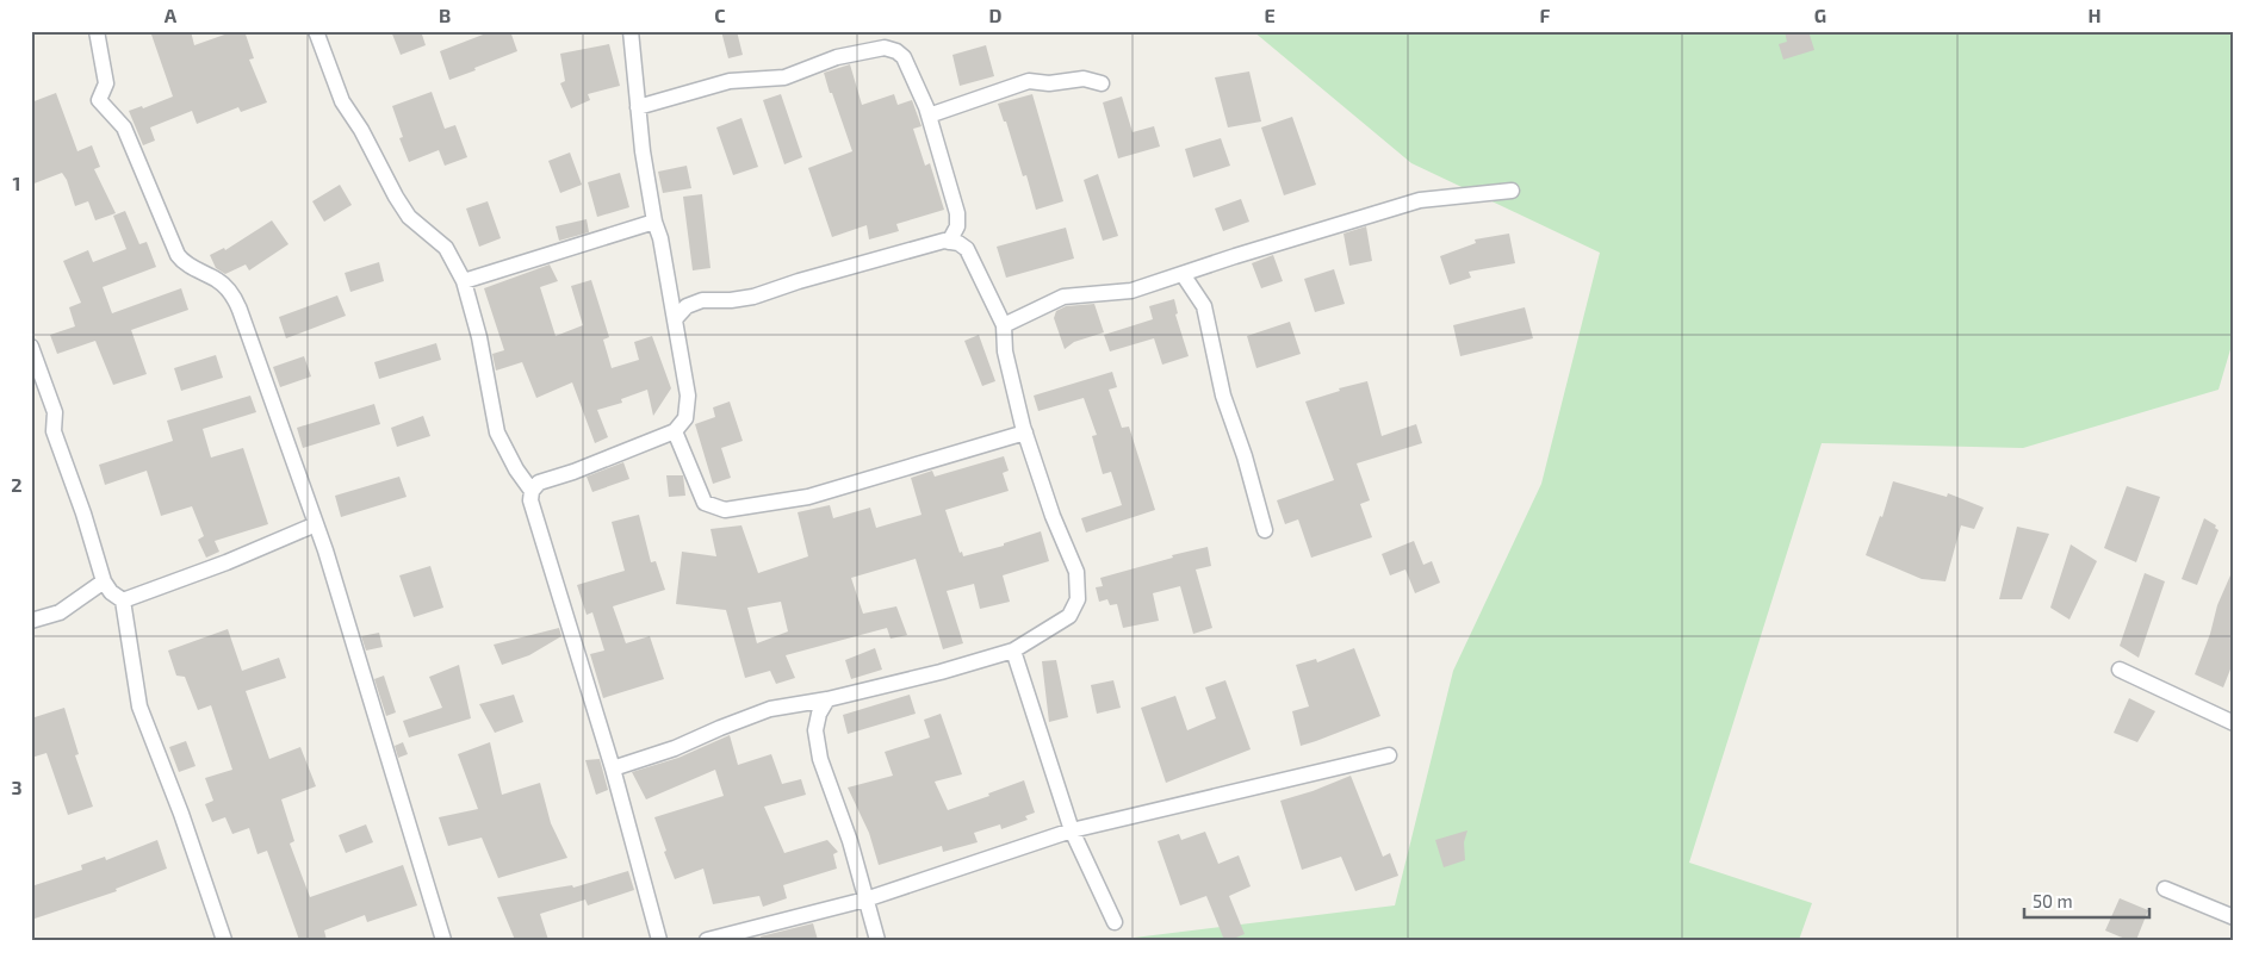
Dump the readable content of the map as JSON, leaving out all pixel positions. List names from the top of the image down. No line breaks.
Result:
{"scale_bar":"50 m","grid":{"columns":["A","B","C","D","E","F","G","H"],"rows":["1","2","3"]}}
